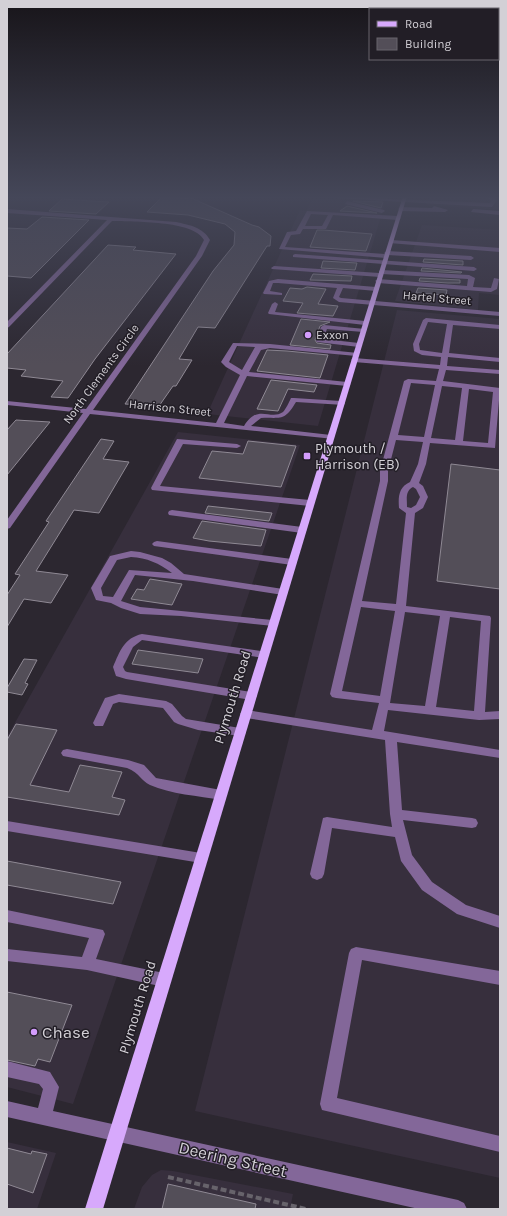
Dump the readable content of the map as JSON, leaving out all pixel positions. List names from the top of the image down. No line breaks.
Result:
{"streets":{"main road":["Plymouth Road"],"street":["Hartel Street","North Clements Circle","Harrison Street","Deering Street"]},"crossings":[["Hartel Street","Plymouth Road"],["North Clements Circle","Harrison Street"],["Harrison Street","Plymouth Road"],["Plymouth Road","Deering Street"]],"places":{"other":["Exxon","Chase"],"transit":["Plymouth / Harrison (EB)"]},"legend":["Road","Building"]}
